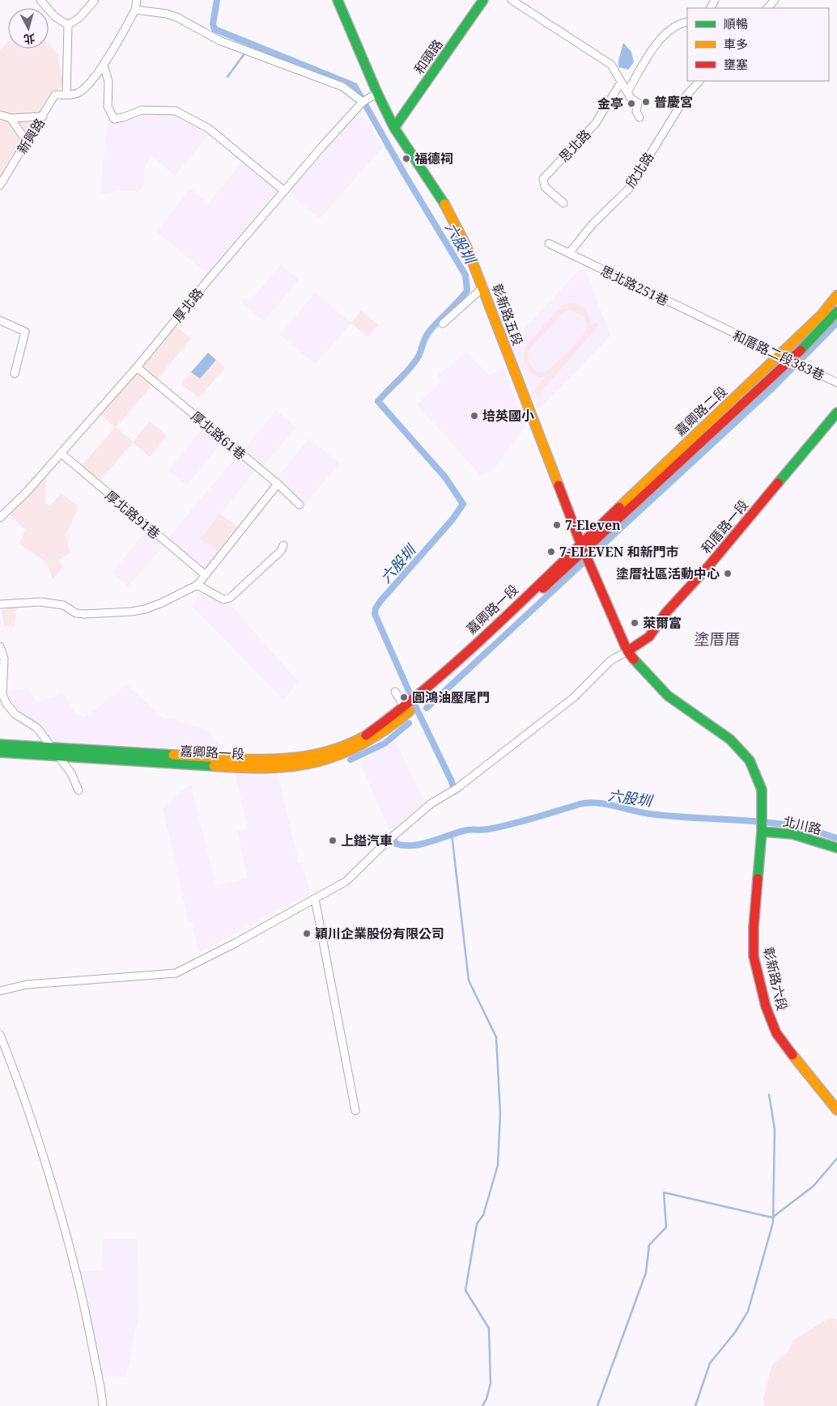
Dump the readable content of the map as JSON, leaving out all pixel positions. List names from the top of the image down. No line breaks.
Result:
{"streets":{"street":["和頭路","新興路","思北路","欣北路","思北路251巷","厚北路","彰新路五段","和厝路二段383巷","嘉卿路二段","厚北路61巷","厚北路91巷","和厝路一段","嘉卿路一段","北川路","彰新路六段"]},"crossings":[["和頭路","彰新路五段"],["欣北路","思北路251巷"],["思北路251巷","和厝路二段383巷"],["厚北路","彰新路五段"],["厚北路","厚北路61巷"],["厚北路","厚北路91巷"],["彰新路五段","嘉卿路二段"],["彰新路五段","和厝路一段"],["彰新路五段","嘉卿路一段"],["彰新路五段","彰新路六段"],["和厝路二段383巷","嘉卿路二段"],["嘉卿路二段","嘉卿路一段"],["和厝路一段","彰新路六段"],["北川路","彰新路六段"]],"districts":["塗厝厝"],"water":["六股圳"],"places":["普慶宮","金亭","福德祠","培英國小","7-Eleven","7-ELEVEN 和新門市","塗厝社區活動中心","萊爾富","圓鴻油壓尾門","上鎰汽車","穎川企業股份有限公司"],"legend":["順暢","車多","壅塞"],"north":"bottom"}
